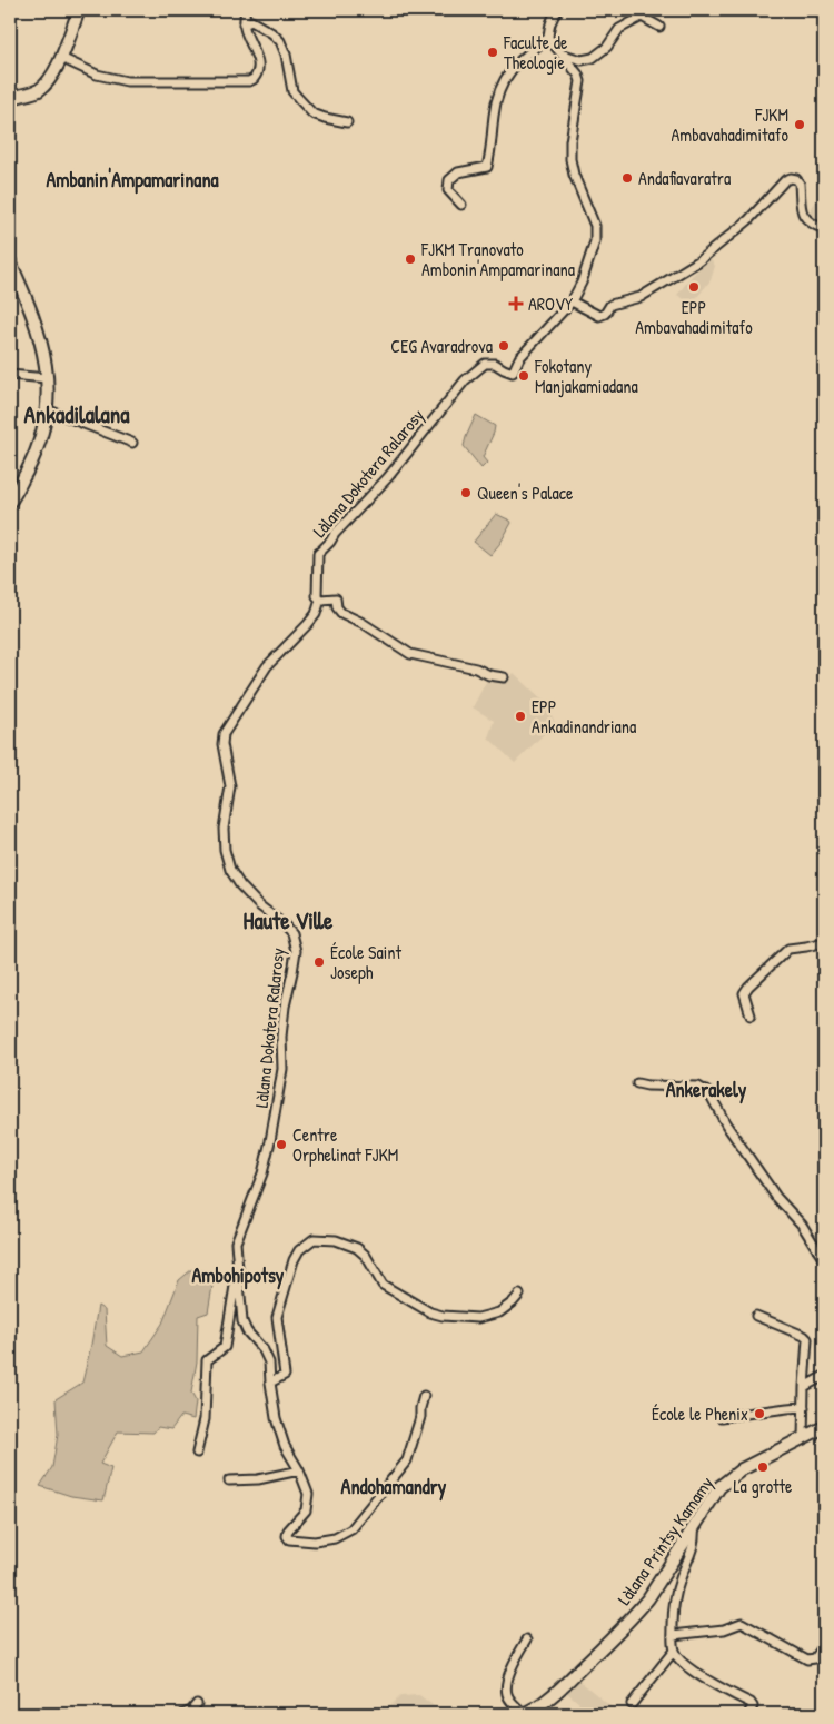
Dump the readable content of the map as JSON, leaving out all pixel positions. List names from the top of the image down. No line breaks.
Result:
{"streets":{"street":["Làlana Dokotera Ralarosy","Làlana Printsy Kamamy"]},"districts":["Ambanin'Ampamarinana","Ankadilalana","Haute Ville","Ankerakely","Ambohipotsy","Andohamandry"],"places":{"other":["Faculte de Theologie","FJKM Ambavahadimitafo","Andafiavaratra","FJKM Tranovato Ambonin'Ampamarinana","EPP Ambavahadimitafo","CEG Avaradrova","Fokotany Manjakamiadana","Queen's Palace","EPP Ankadinandriana","École Saint Joseph","Centre Orphelinat FJKM","École le Phenix","La grotte"],"health":["AROVY"]}}
